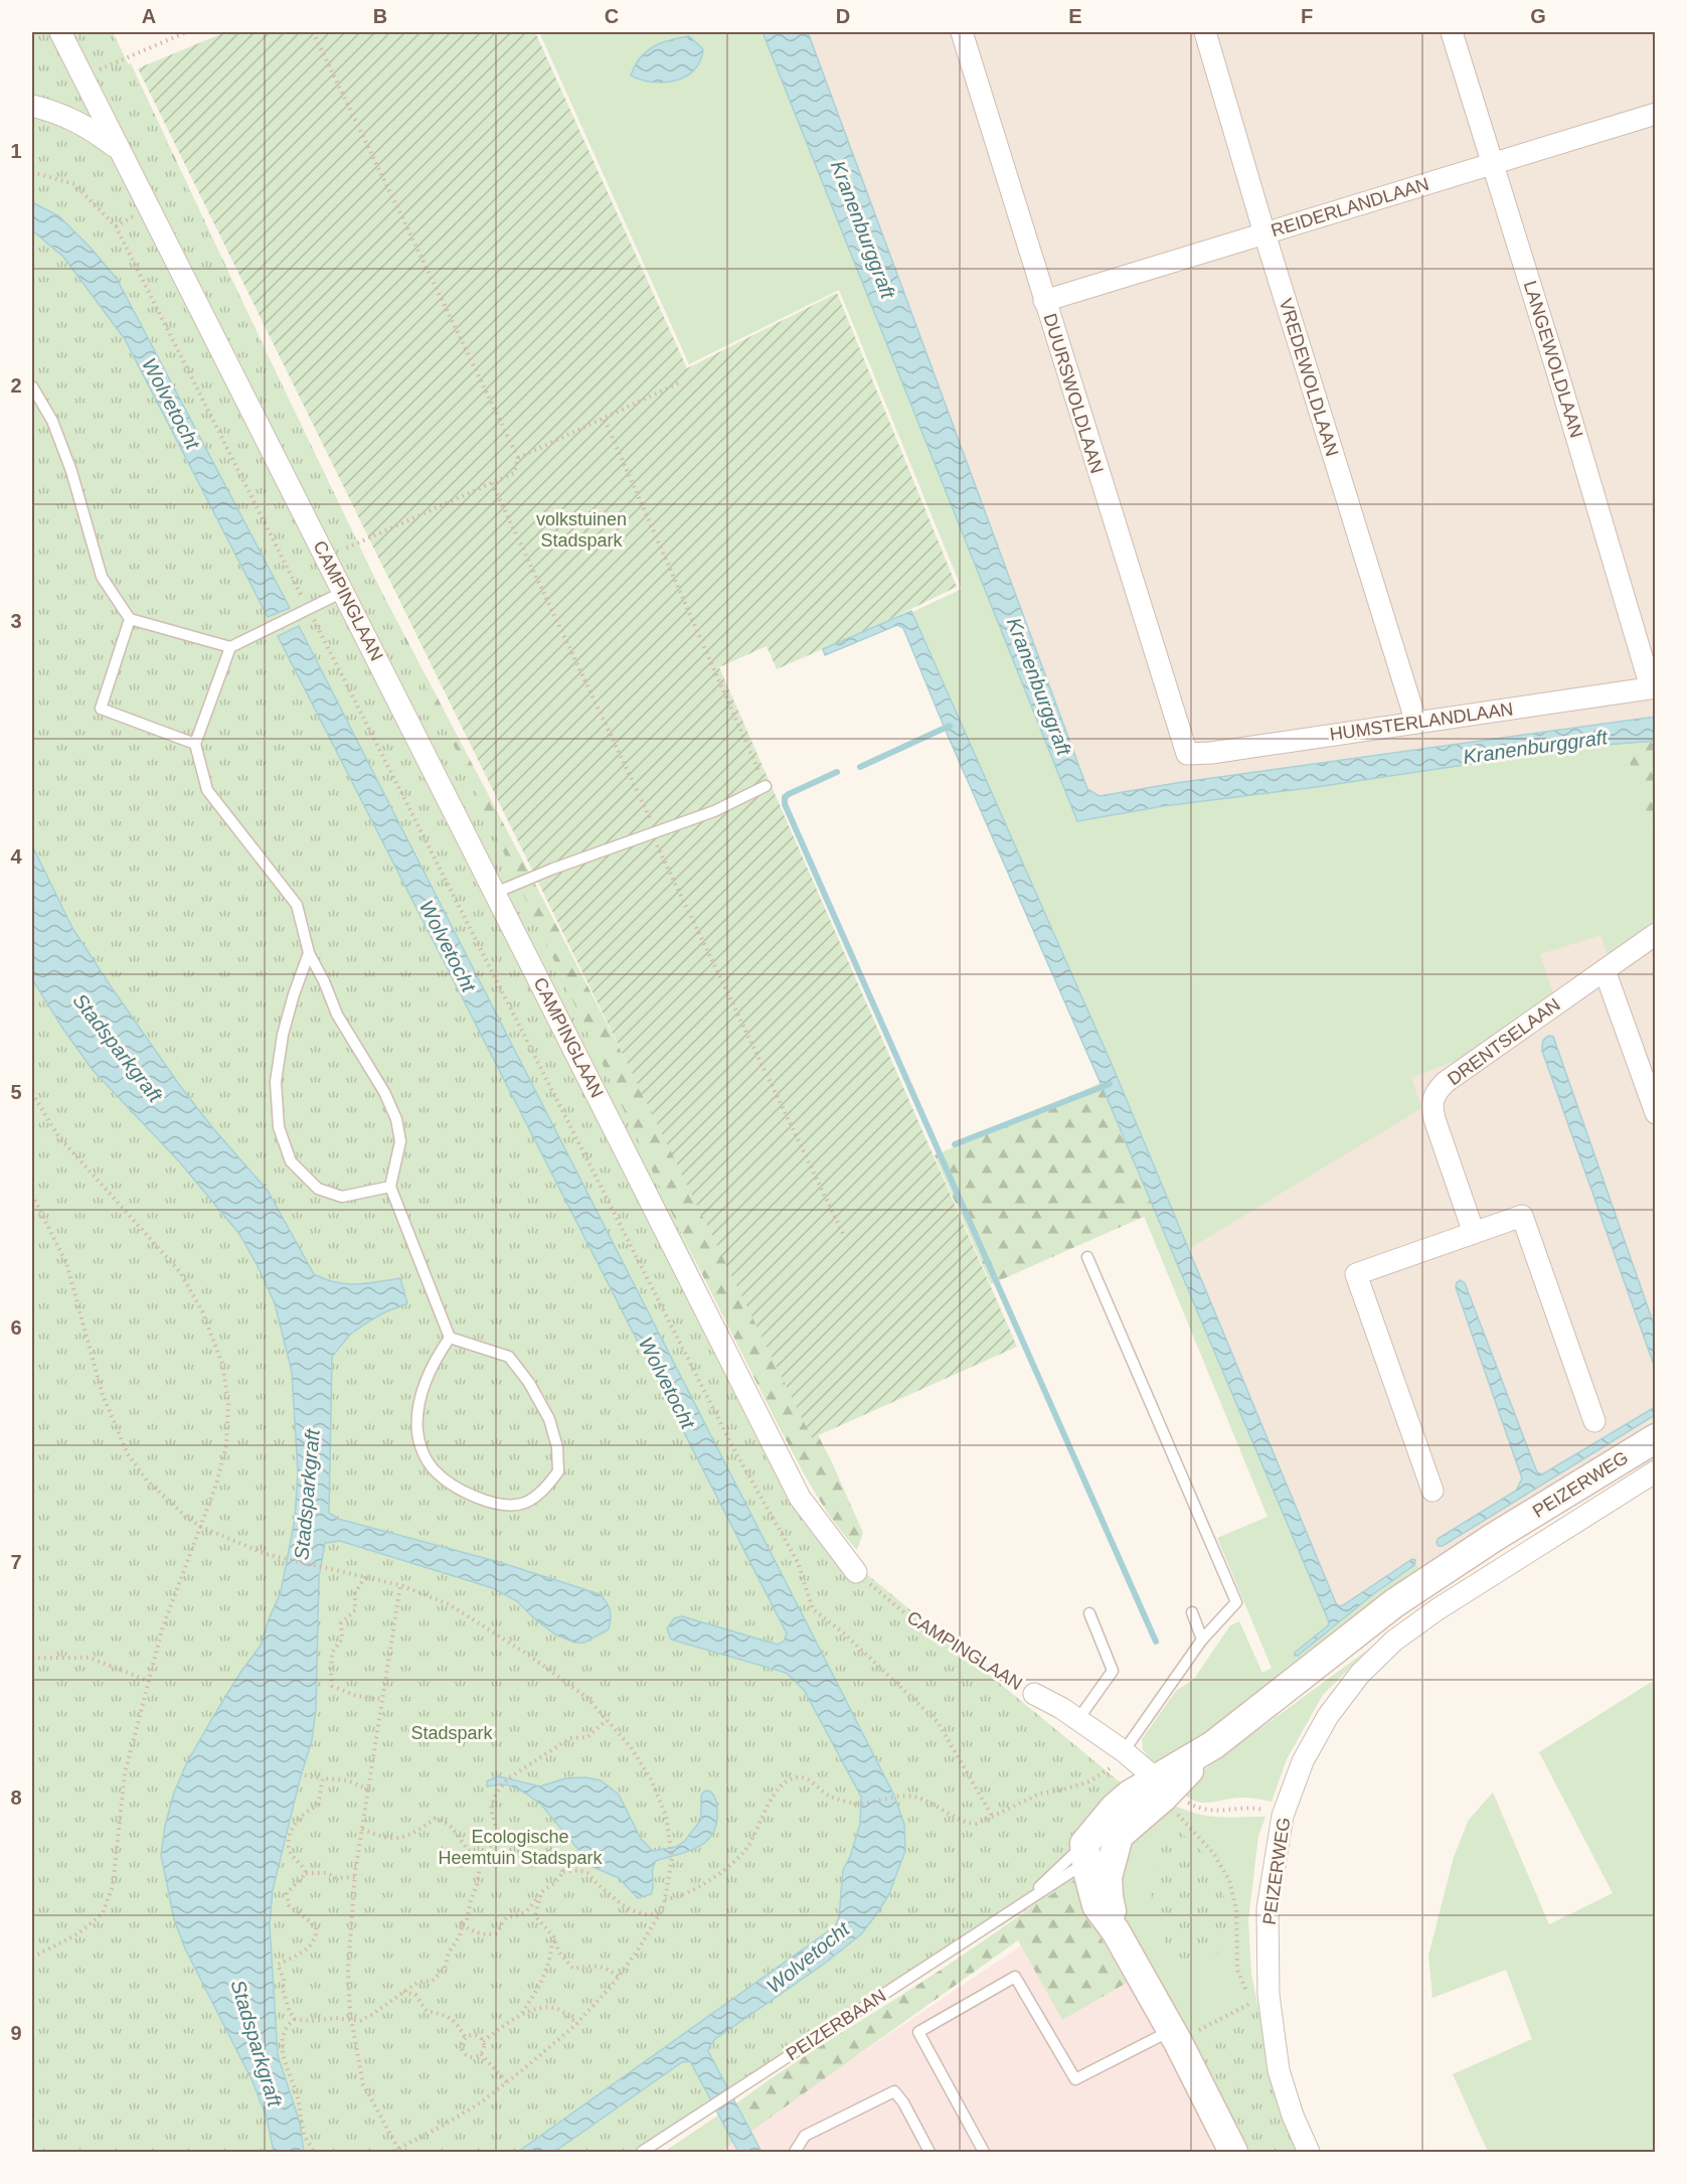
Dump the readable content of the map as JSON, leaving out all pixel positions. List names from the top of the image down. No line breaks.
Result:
{"streets":{"street":["REIDERLANDLAAN","LANGEWOLDLAAN","VREDEWOLDLAAN","DUURSWOLDLAAN","CAMPINGLAAN","HUMSTERLANDLAAN","DRENTSELAAN","PEIZERWEG"],"lane":["PEIZERBAAN"]},"crossings":[["REIDERLANDLAAN","LANGEWOLDLAAN"],["REIDERLANDLAAN","VREDEWOLDLAAN"],["REIDERLANDLAAN","DUURSWOLDLAAN"],["LANGEWOLDLAAN","HUMSTERLANDLAAN"],["VREDEWOLDLAAN","HUMSTERLANDLAAN"],["DUURSWOLDLAAN","HUMSTERLANDLAAN"],["CAMPINGLAAN","PEIZERWEG"],["PEIZERWEG","PEIZERBAAN"]],"water":["Kranenburggraft","Wolvetocht","Stadsparkgraft"],"parks":["volkstuinen Stadspark","Stadspark","Ecologische Heemtuin Stadspark"],"grid":{"columns":["A","B","C","D","E","F","G"],"rows":["1","2","3","4","5","6","7","8","9"]}}
